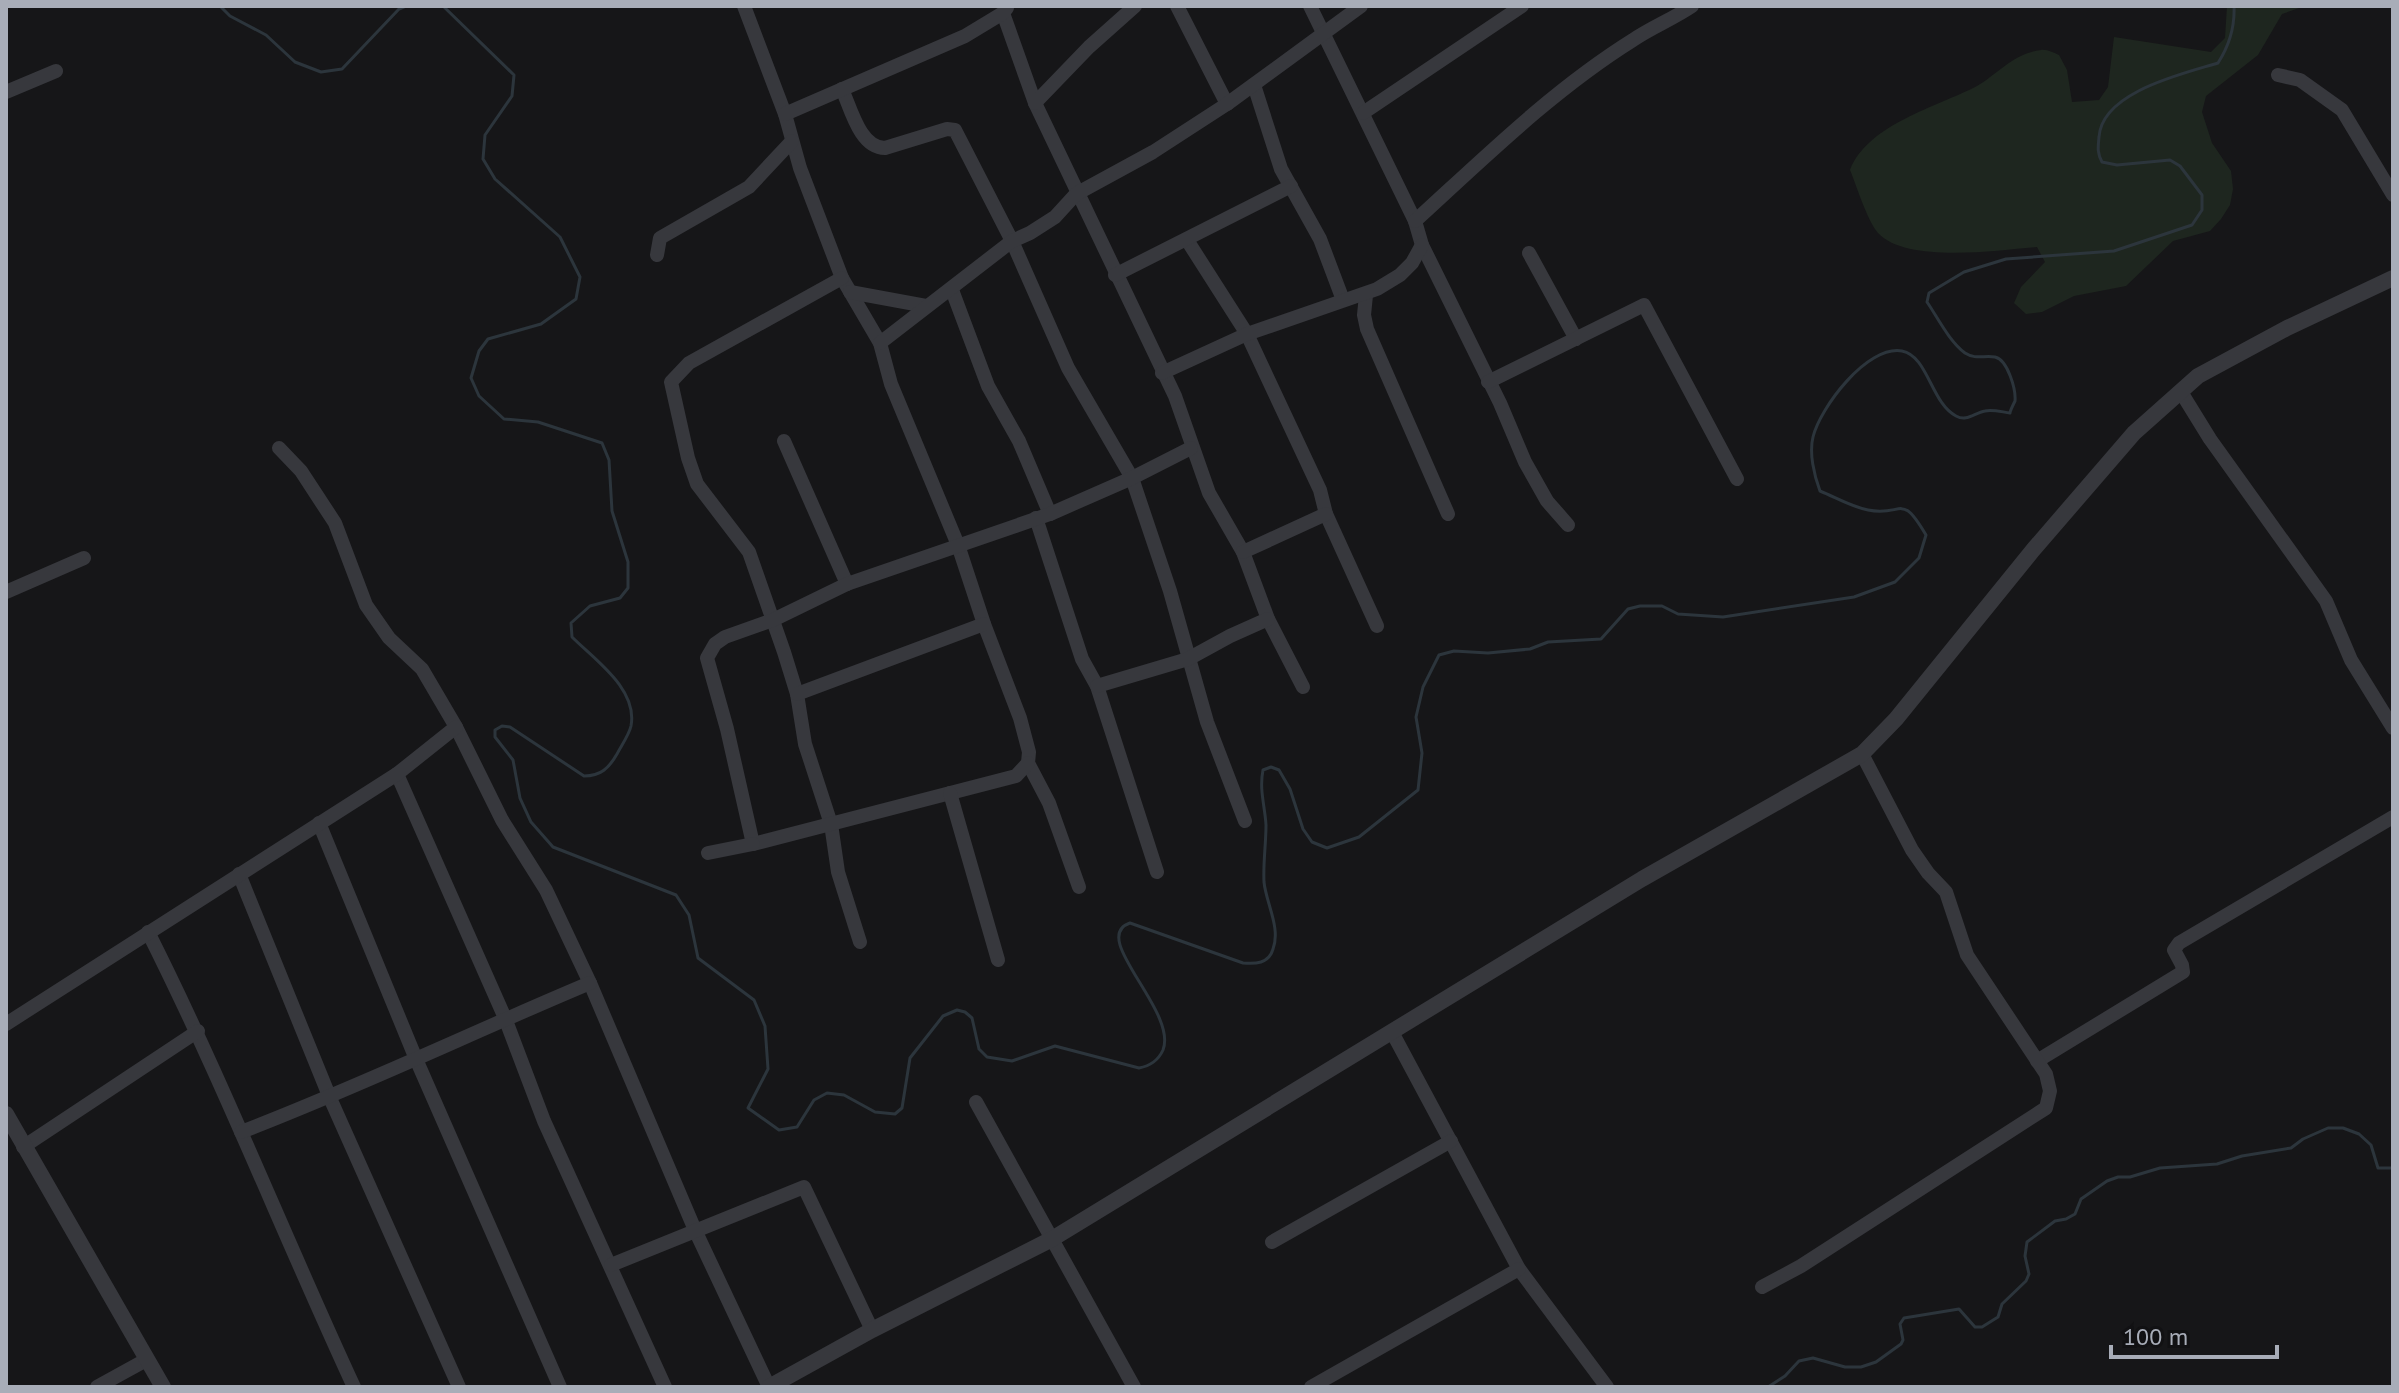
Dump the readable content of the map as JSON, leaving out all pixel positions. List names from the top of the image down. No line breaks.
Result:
{"scale_bar":"100 m"}
